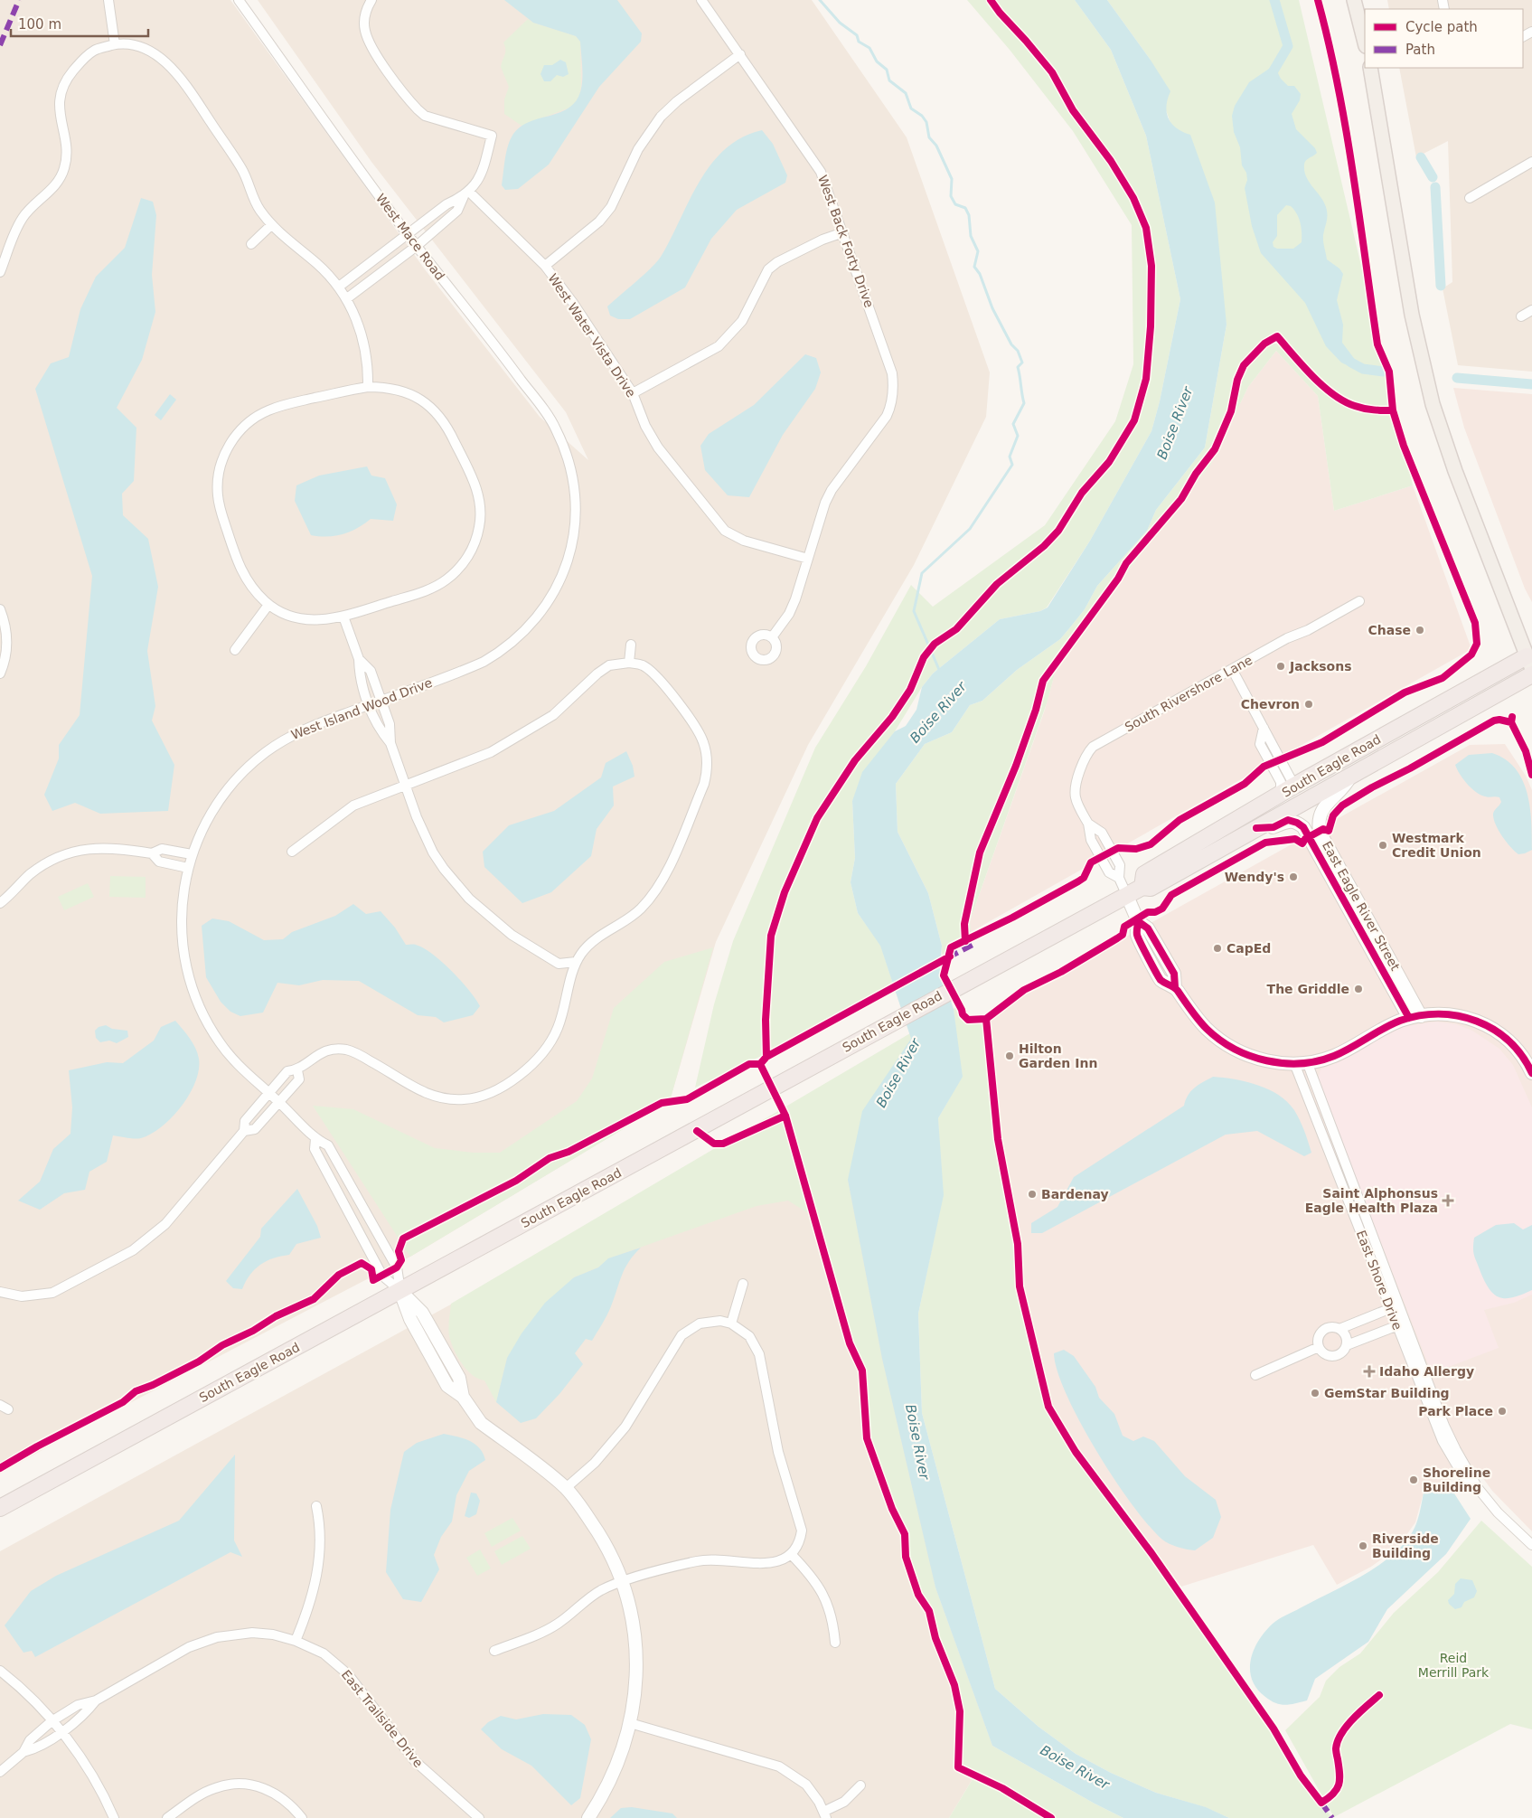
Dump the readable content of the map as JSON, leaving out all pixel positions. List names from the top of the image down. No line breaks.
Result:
{"streets":{"highway":["South Eagle Road"],"street":["West Mace Road","West Back Forty Drive","West Water Vista Drive","South Rivershore Lane","West Island Wood Drive","East Eagle River Street","East Shore Drive","East Trailside Drive"]},"crossings":[["West Mace Road","West Island Wood Drive"],["West Back Forty Drive","West Water Vista Drive"],["South Rivershore Lane","South Eagle Road"],["West Island Wood Drive","South Eagle Road"],["South Eagle Road","East Eagle River Street"]],"water":["Boise River"],"parks":["Reid Merrill Park"],"places":{"other":["Chase","Jacksons","Chevron","Westmark Credit Union","Wendy's","CapEd","The Griddle","Hilton Garden Inn","Bardenay","GemStar Building","Park Place","Shoreline Building","Riverside Building"],"health":["Saint Alphonsus Eagle Health Plaza","Idaho Allergy"]},"legend":["Cycle path","Path"],"scale_bar":"100 m"}
